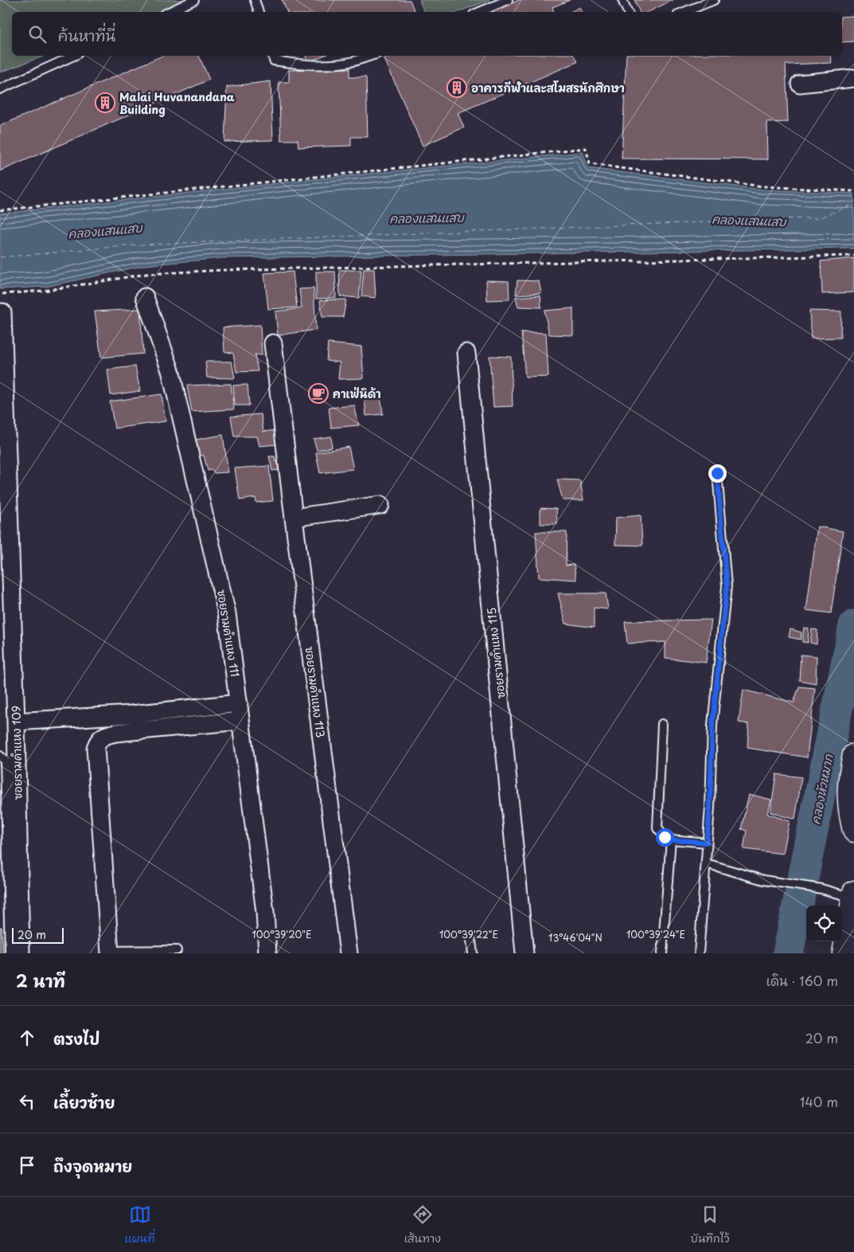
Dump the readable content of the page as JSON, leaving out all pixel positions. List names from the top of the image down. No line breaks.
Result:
{"streets":{"street":["ซอยรามคำแหง 111","ซอยรามคำแหง 115","ซอยรามคำแหง 113","ซอยรามคำแหง 109"]},"water":["คลองแสนแสบ","คลองหัวหมาก"],"places":{"building":["อาคารกีฬาและสโมสรนักศึกษา","Malai Huvanandana Building"],"cafe":["คาเฟ่นิด้า"]},"scale_bar":"20 m","page":{"search":"ค้นหาที่นี่","scale":"20 m","heading":["2 นาที","เดิน · 160 m"],"list":[["ตรงไป","20 m"],["เลี้ยวซ้าย","140 m"],"ถึงจุดหมาย"],"nav":["แผนที่","เส้นทาง","บันทึกไว้"]},"coordinates":["100°39'20\"E","100°39'22\"E","100°39'24\"E","13°46'04\"N"]}
